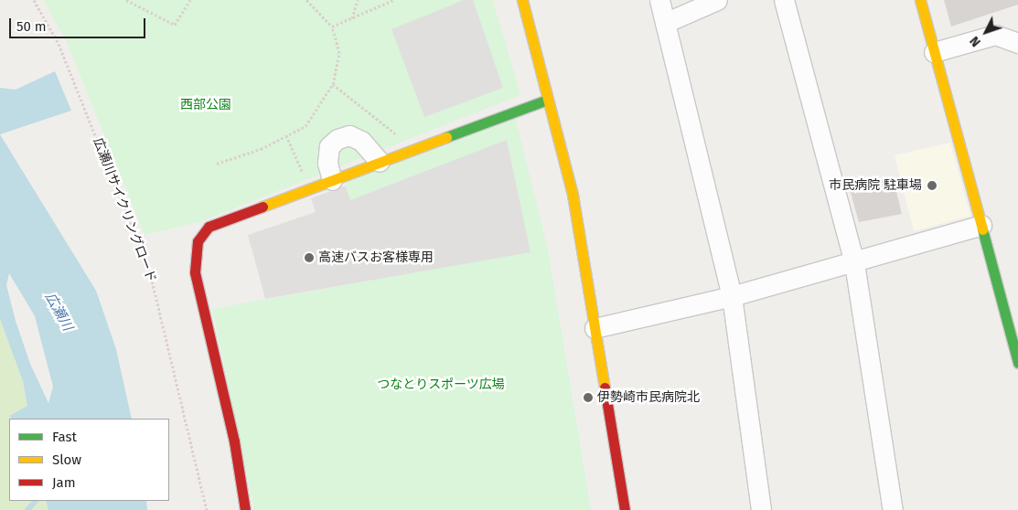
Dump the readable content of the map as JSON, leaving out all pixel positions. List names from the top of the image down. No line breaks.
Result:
{"streets":{"path":["広瀬川サイクリングロード"]},"water":["広瀬川"],"parks":["西部公園","つなとりスポーツ広場"],"places":["市民病院 駐車場","高速バスお客様専用","伊勢崎市民病院北"],"legend":["Fast","Slow","Jam"],"scale_bar":"50 m","north":"bottom left"}
